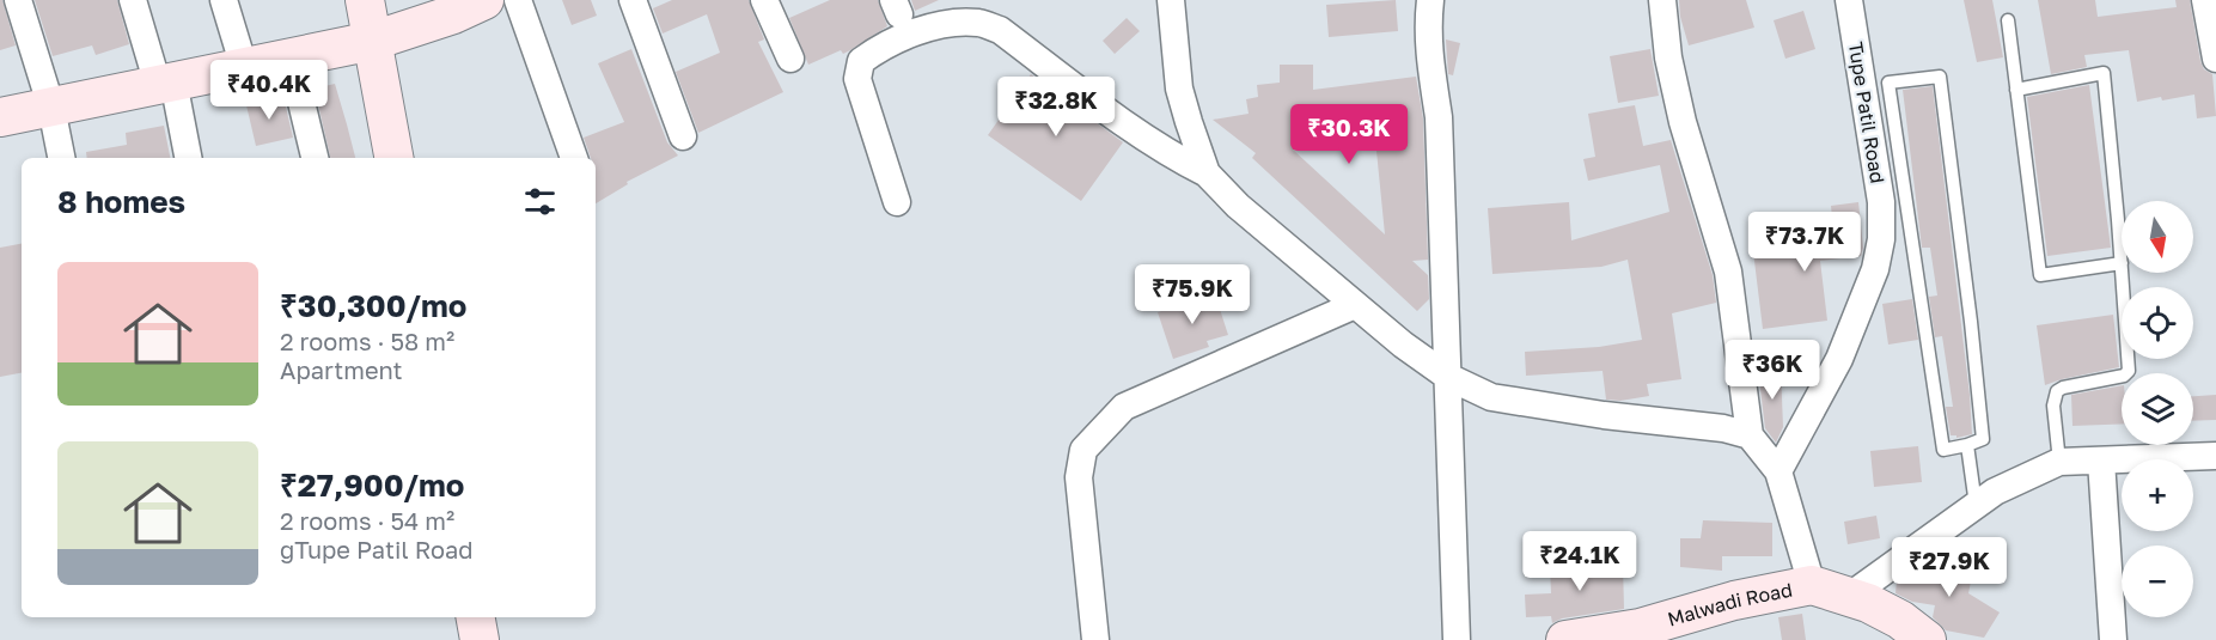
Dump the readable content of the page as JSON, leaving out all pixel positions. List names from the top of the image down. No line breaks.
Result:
{"streets":{"street":["Tupe Patil Road","Malwadi Road"]},"north":"bottom","page":{"price":["₹40.4K","₹32.8K","₹30.3K","₹73.7K","₹75.9K","₹36K","₹24.1K","₹27.9K"],"heading":"8 homes","map_buttons":["+","−"],"list":[{"name":"₹30,300/mo","note":"2 rooms · 58 m² · Apartment"},{"name":"₹27,900/mo","note":"2 rooms · 54 m² · gTupe Patil Road"}]}}
